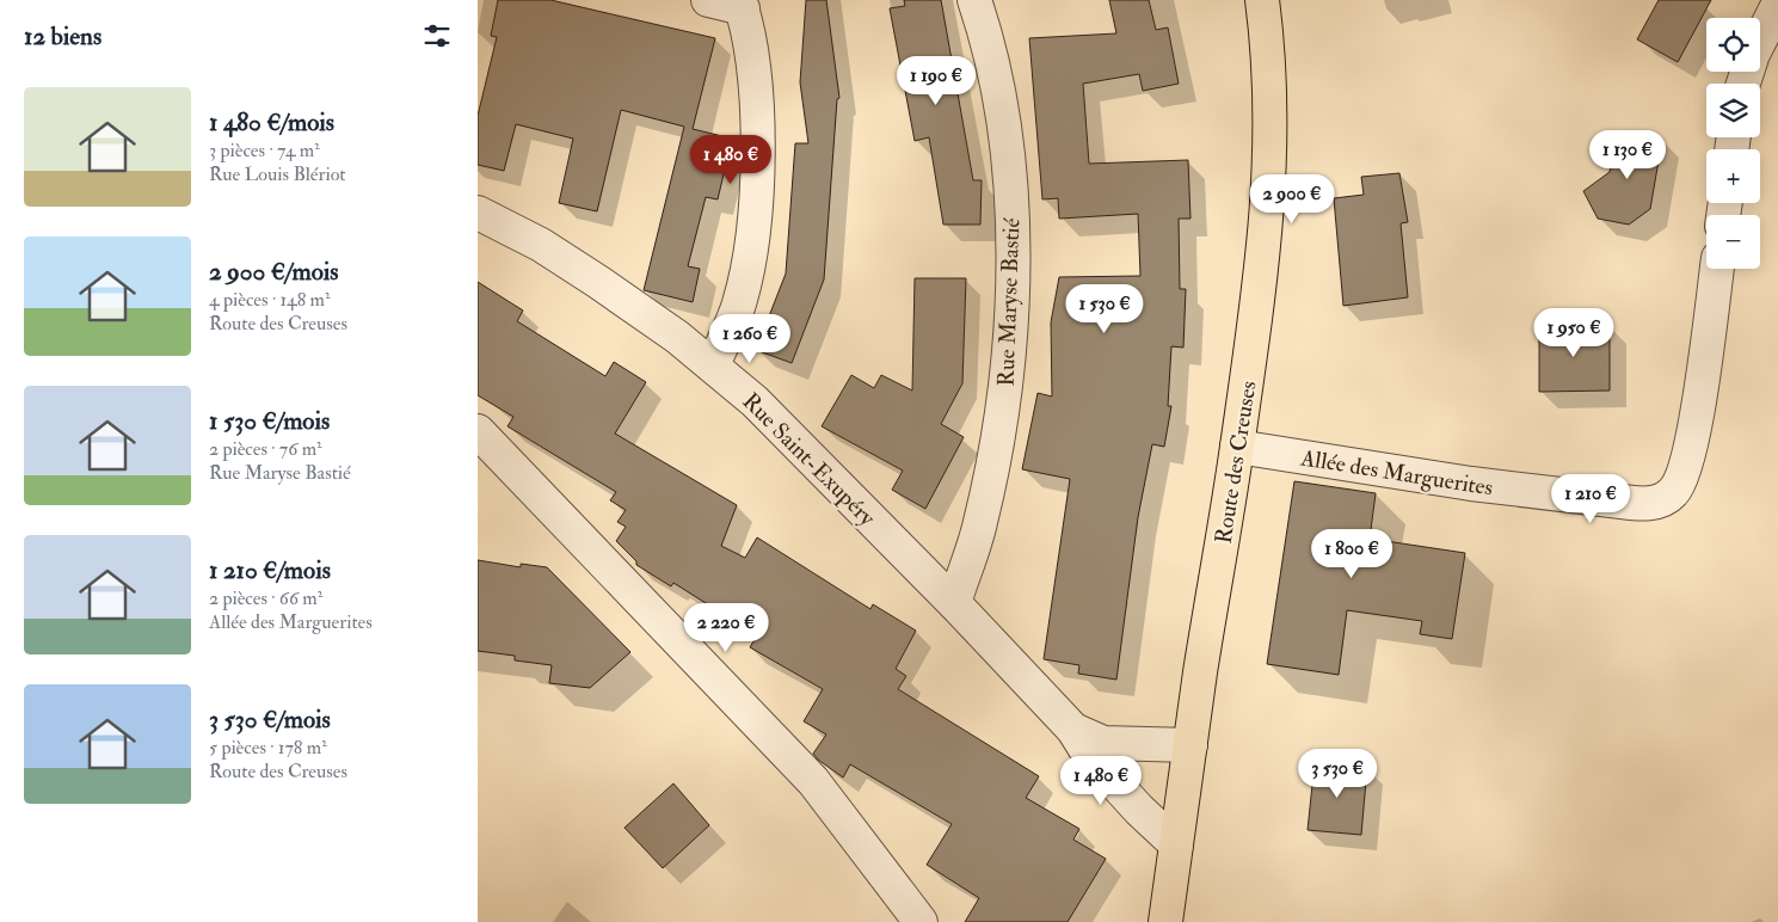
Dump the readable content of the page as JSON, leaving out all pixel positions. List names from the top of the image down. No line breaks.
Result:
{"streets":{"main road":["Route des Creuses"],"street":["Rue Maryse Bastié","Rue Saint-Exupéry","Allée des Marguerites"]},"crossings":[["Rue Maryse Bastié","Rue Saint-Exupéry"],["Rue Saint-Exupéry","Route des Creuses"],["Route des Creuses","Allée des Marguerites"]],"page":{"heading":"12 biens","map_buttons":["+","−"],"price":["1 190 €","1 130 €","1 480 €","2 900 €","1 530 €","1 950 €","1 260 €","1 210 €","1 800 €","2 220 €","3 530 €","1 480 €"],"list":[{"name":"1 480 €/mois","note":"3 pièces · 74 m² · Rue Louis Blériot"},{"name":"2 900 €/mois","note":"4 pièces · 148 m² · Route des Creuses"},{"name":"1 530 €/mois","note":"2 pièces · 76 m² · Rue Maryse Bastié"},{"name":"1 210 €/mois","note":"2 pièces · 66 m² · Allée des Marguerites"},{"name":"3 530 €/mois","note":"5 pièces · 178 m² · Route des Creuses"}]}}
